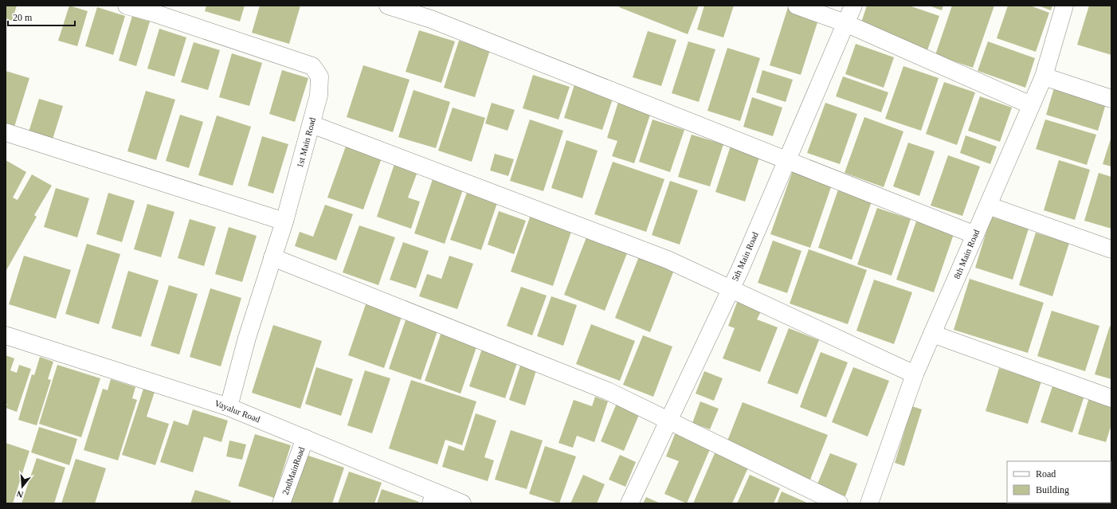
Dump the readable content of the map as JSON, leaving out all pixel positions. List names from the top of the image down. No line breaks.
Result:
{"streets":{"street":["1st Main Road","8th Main Road","5th Main Road","Vayalur Road","2ndMainRoad"]},"crossings":[["1st Main Road","Vayalur Road"],["Vayalur Road","2ndMainRoad"]],"legend":["Road","Building"],"scale_bar":"20 m","north":"bottom"}
